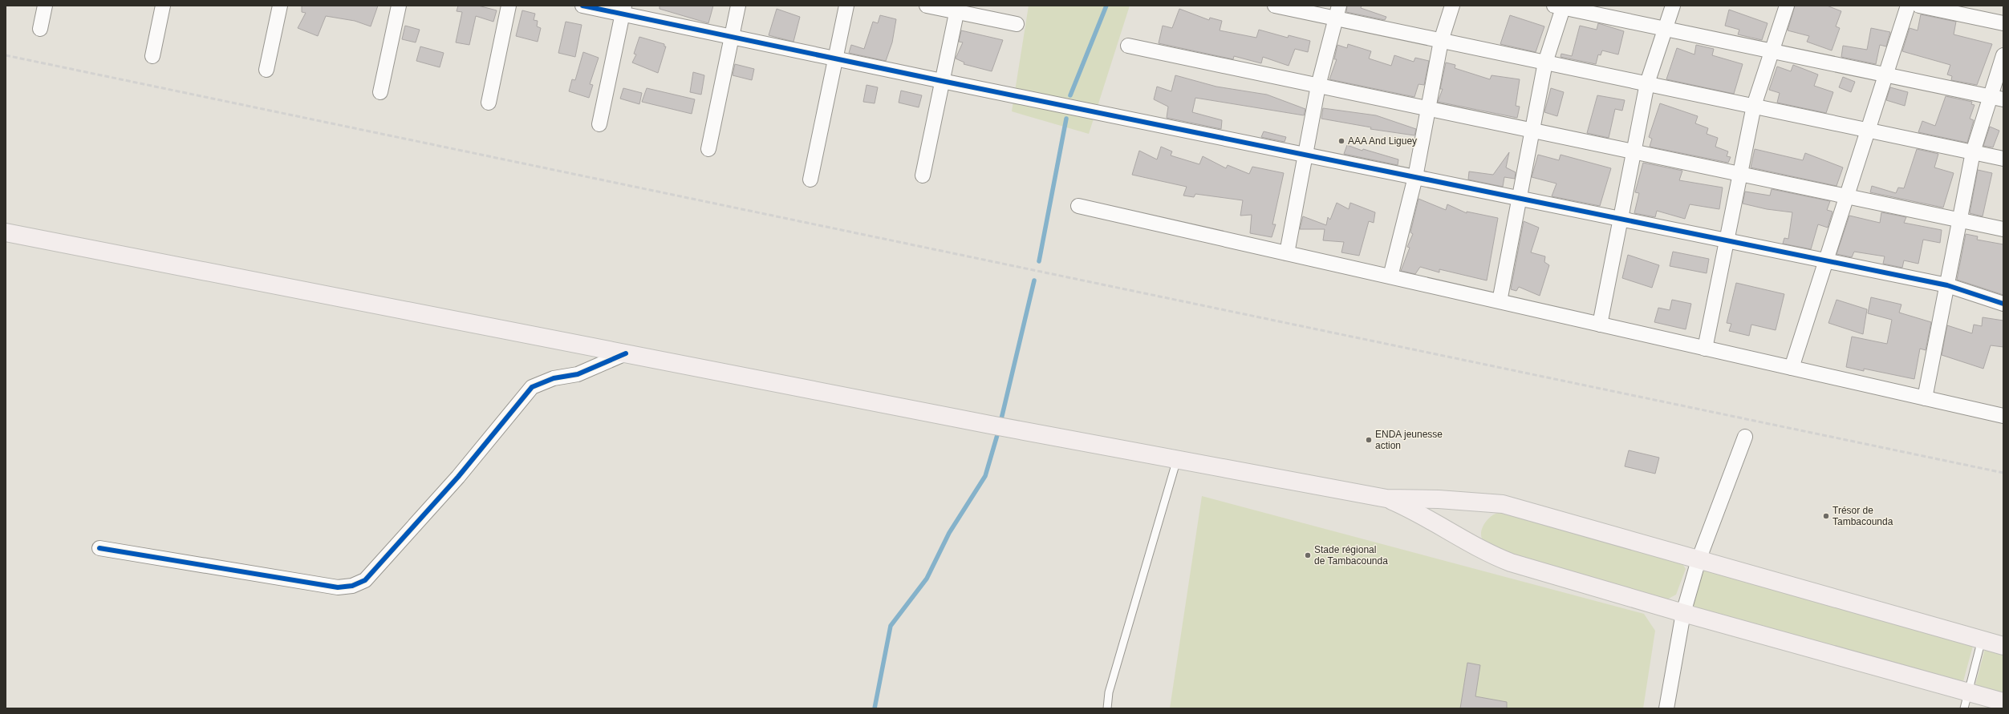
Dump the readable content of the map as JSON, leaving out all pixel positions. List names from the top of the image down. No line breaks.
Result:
{"places":["AAA And Liguey","ENDA jeunesse action","Trésor de Tambacounda","Stade régional de Tambacounda"]}
